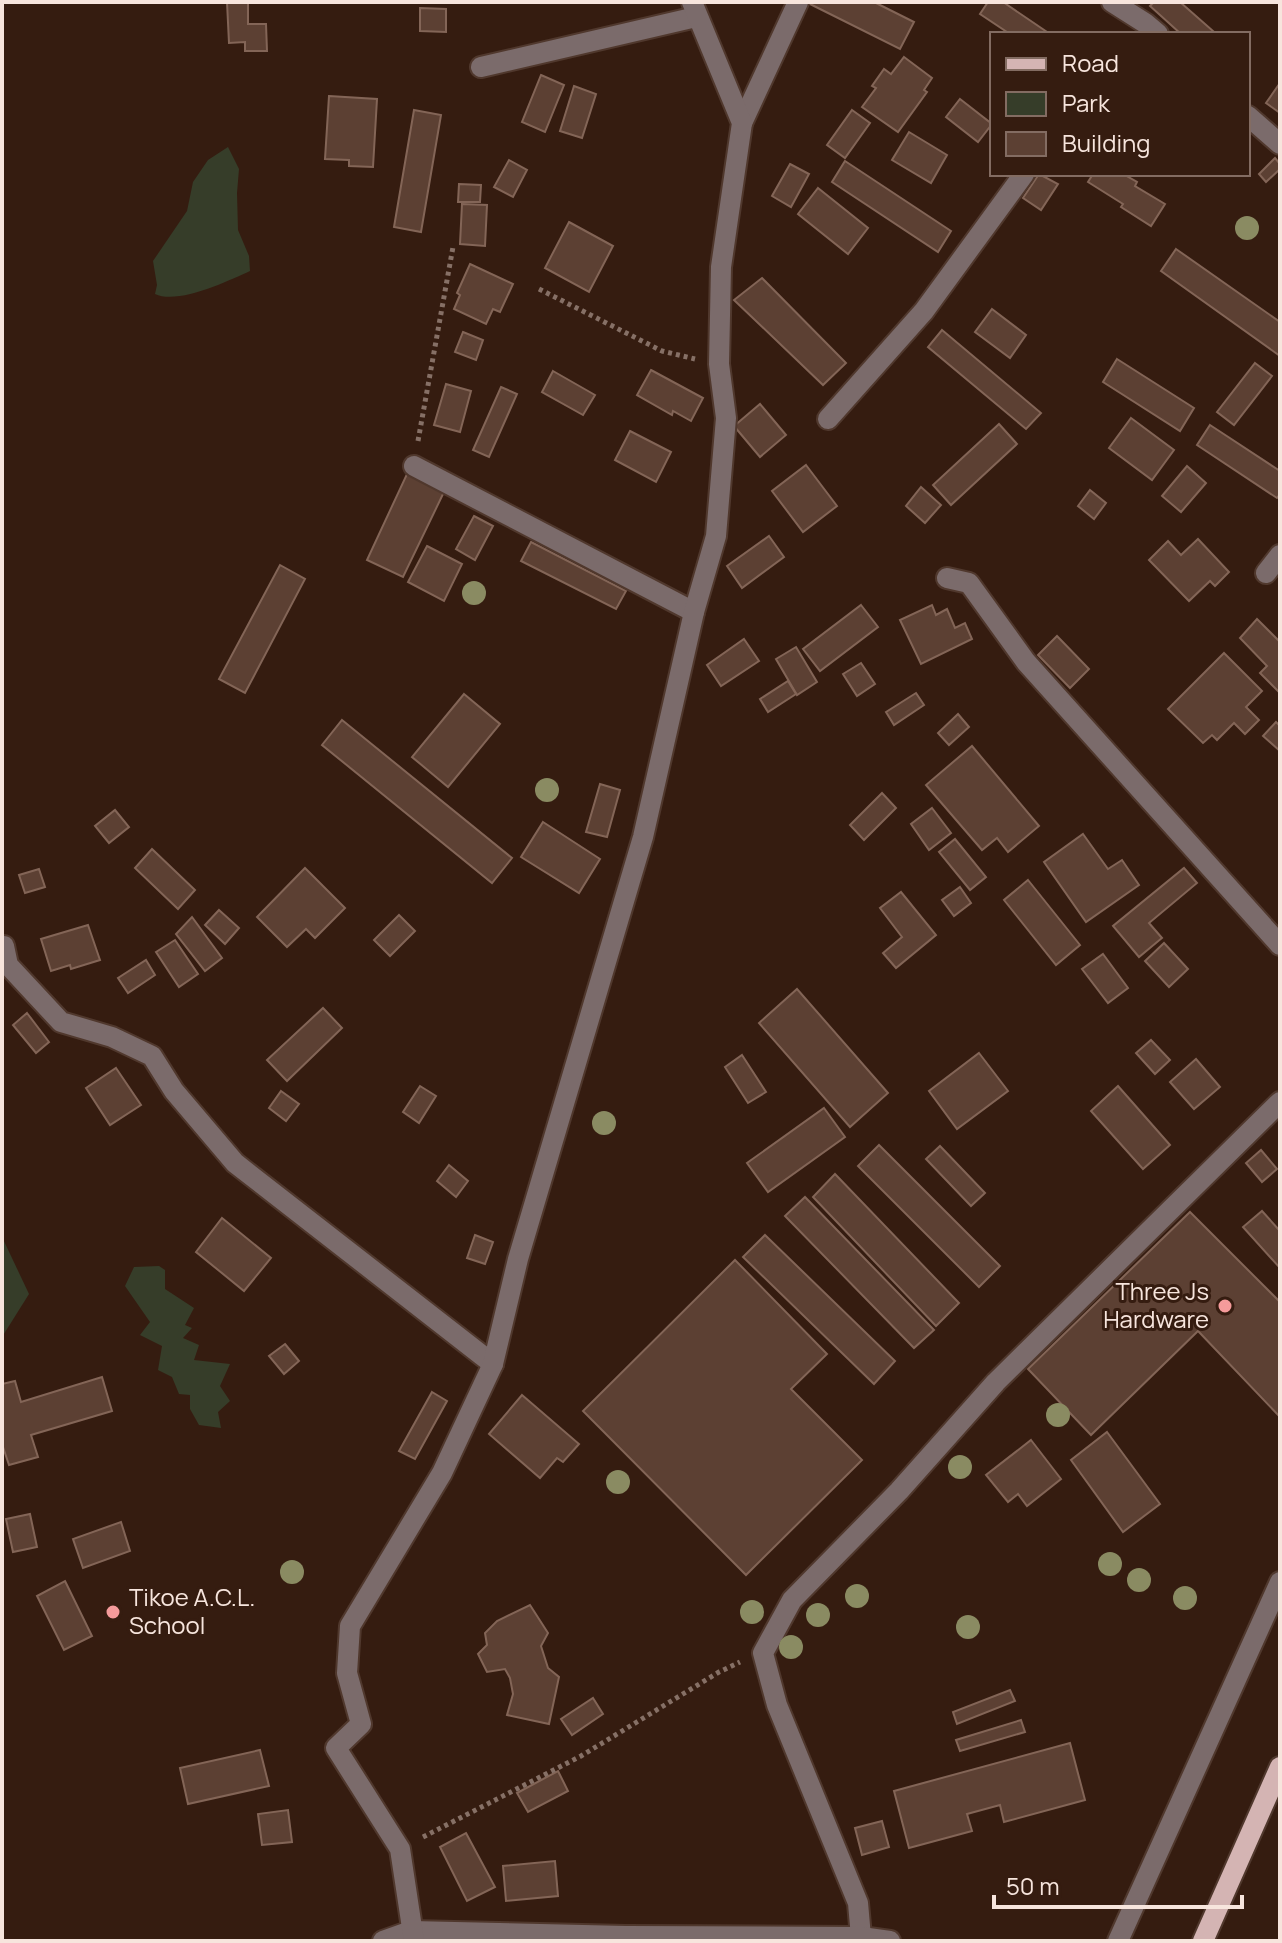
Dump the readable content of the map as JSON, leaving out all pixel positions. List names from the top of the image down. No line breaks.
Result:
{"places":["Three Js Hardware","Tikoe A.C.L. School"],"legend":["Road","Park","Building"],"scale_bar":"50 m"}
